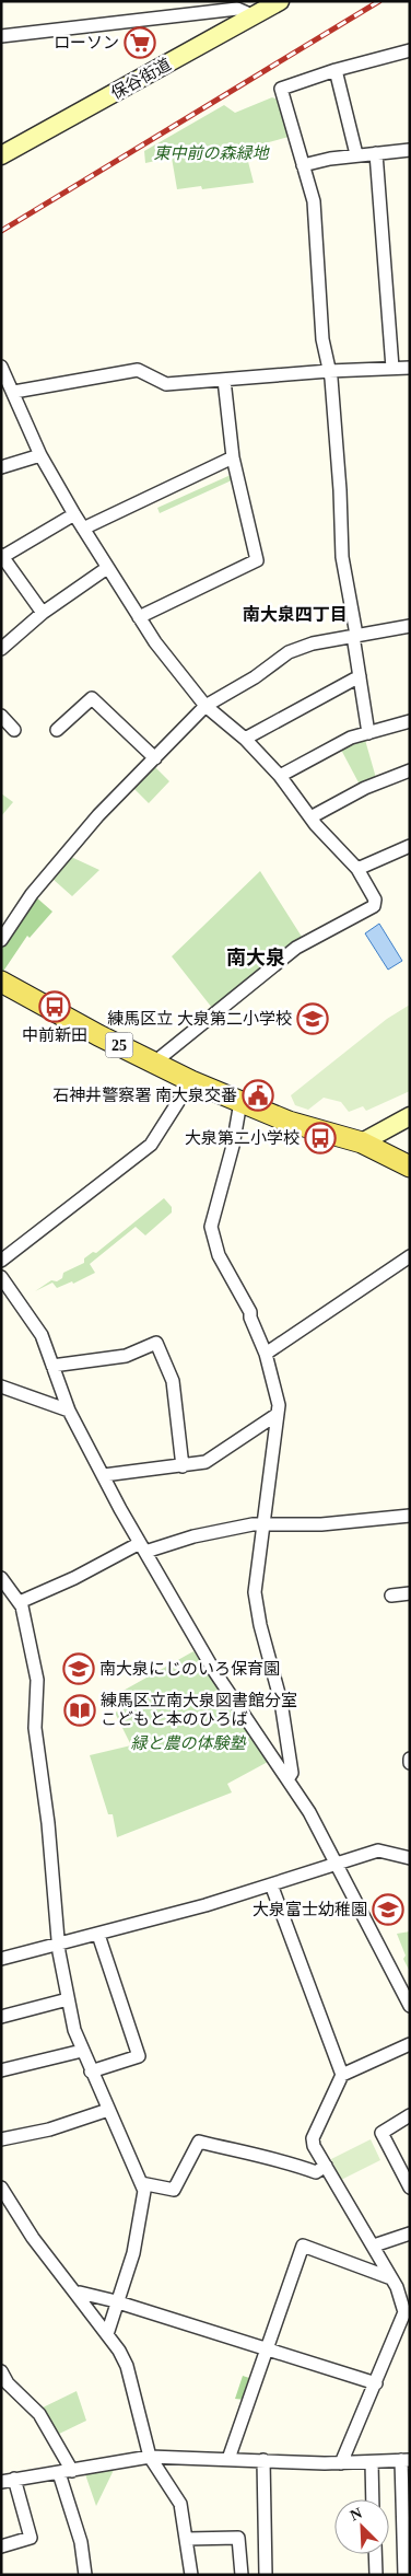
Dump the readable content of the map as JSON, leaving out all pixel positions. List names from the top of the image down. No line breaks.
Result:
{"streets":{"main road":["保谷街道","25"]},"districts":["南大泉四丁目","南大泉"],"parks":["東中前の森緑地","緑と農の体験塾"],"places":{"supermarket":["ローソン"],"bus stop":["中前新田","大泉第二小学校"],"school or university":["練馬区立 大泉第二小学校","南大泉にじのいろ保育園","大泉富士幼稚園"],"public building":["石神井警察署 南大泉交番"],"library":["練馬区立南大泉図書館分室 こどもと本のひろば"]},"north":"top left"}
